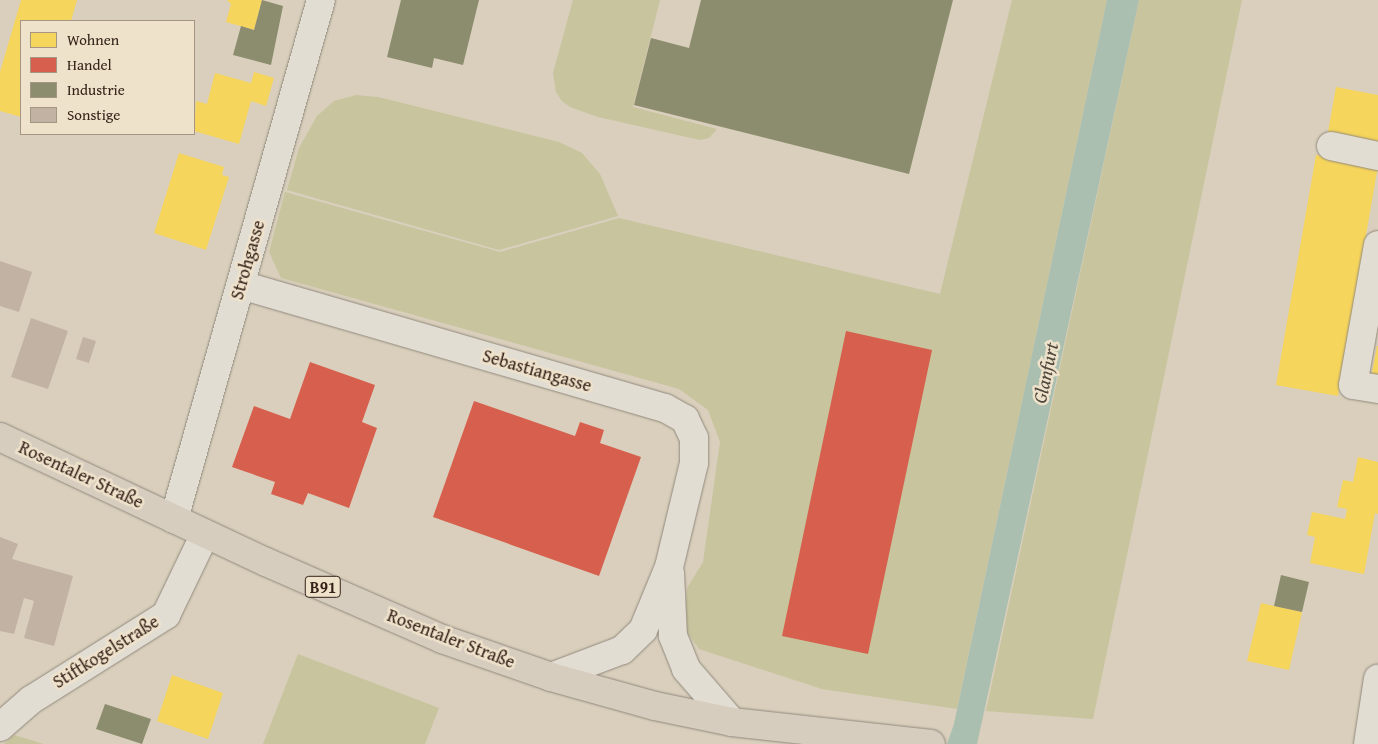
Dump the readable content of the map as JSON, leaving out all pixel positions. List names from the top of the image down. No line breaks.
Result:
{"streets":{"main road":["Rosentaler Straße","B91"],"street":["Strohgasse","Sebastiangasse","Stiftkogelstraße"]},"crossings":[["Strohgasse","Sebastiangasse"],["Strohgasse","Rosentaler Straße"],["Sebastiangasse","Rosentaler Straße"],["Rosentaler Straße","Stiftkogelstraße"]],"water":["Glanfurt"],"legend":["Wohnen","Handel","Industrie","Sonstige"]}
